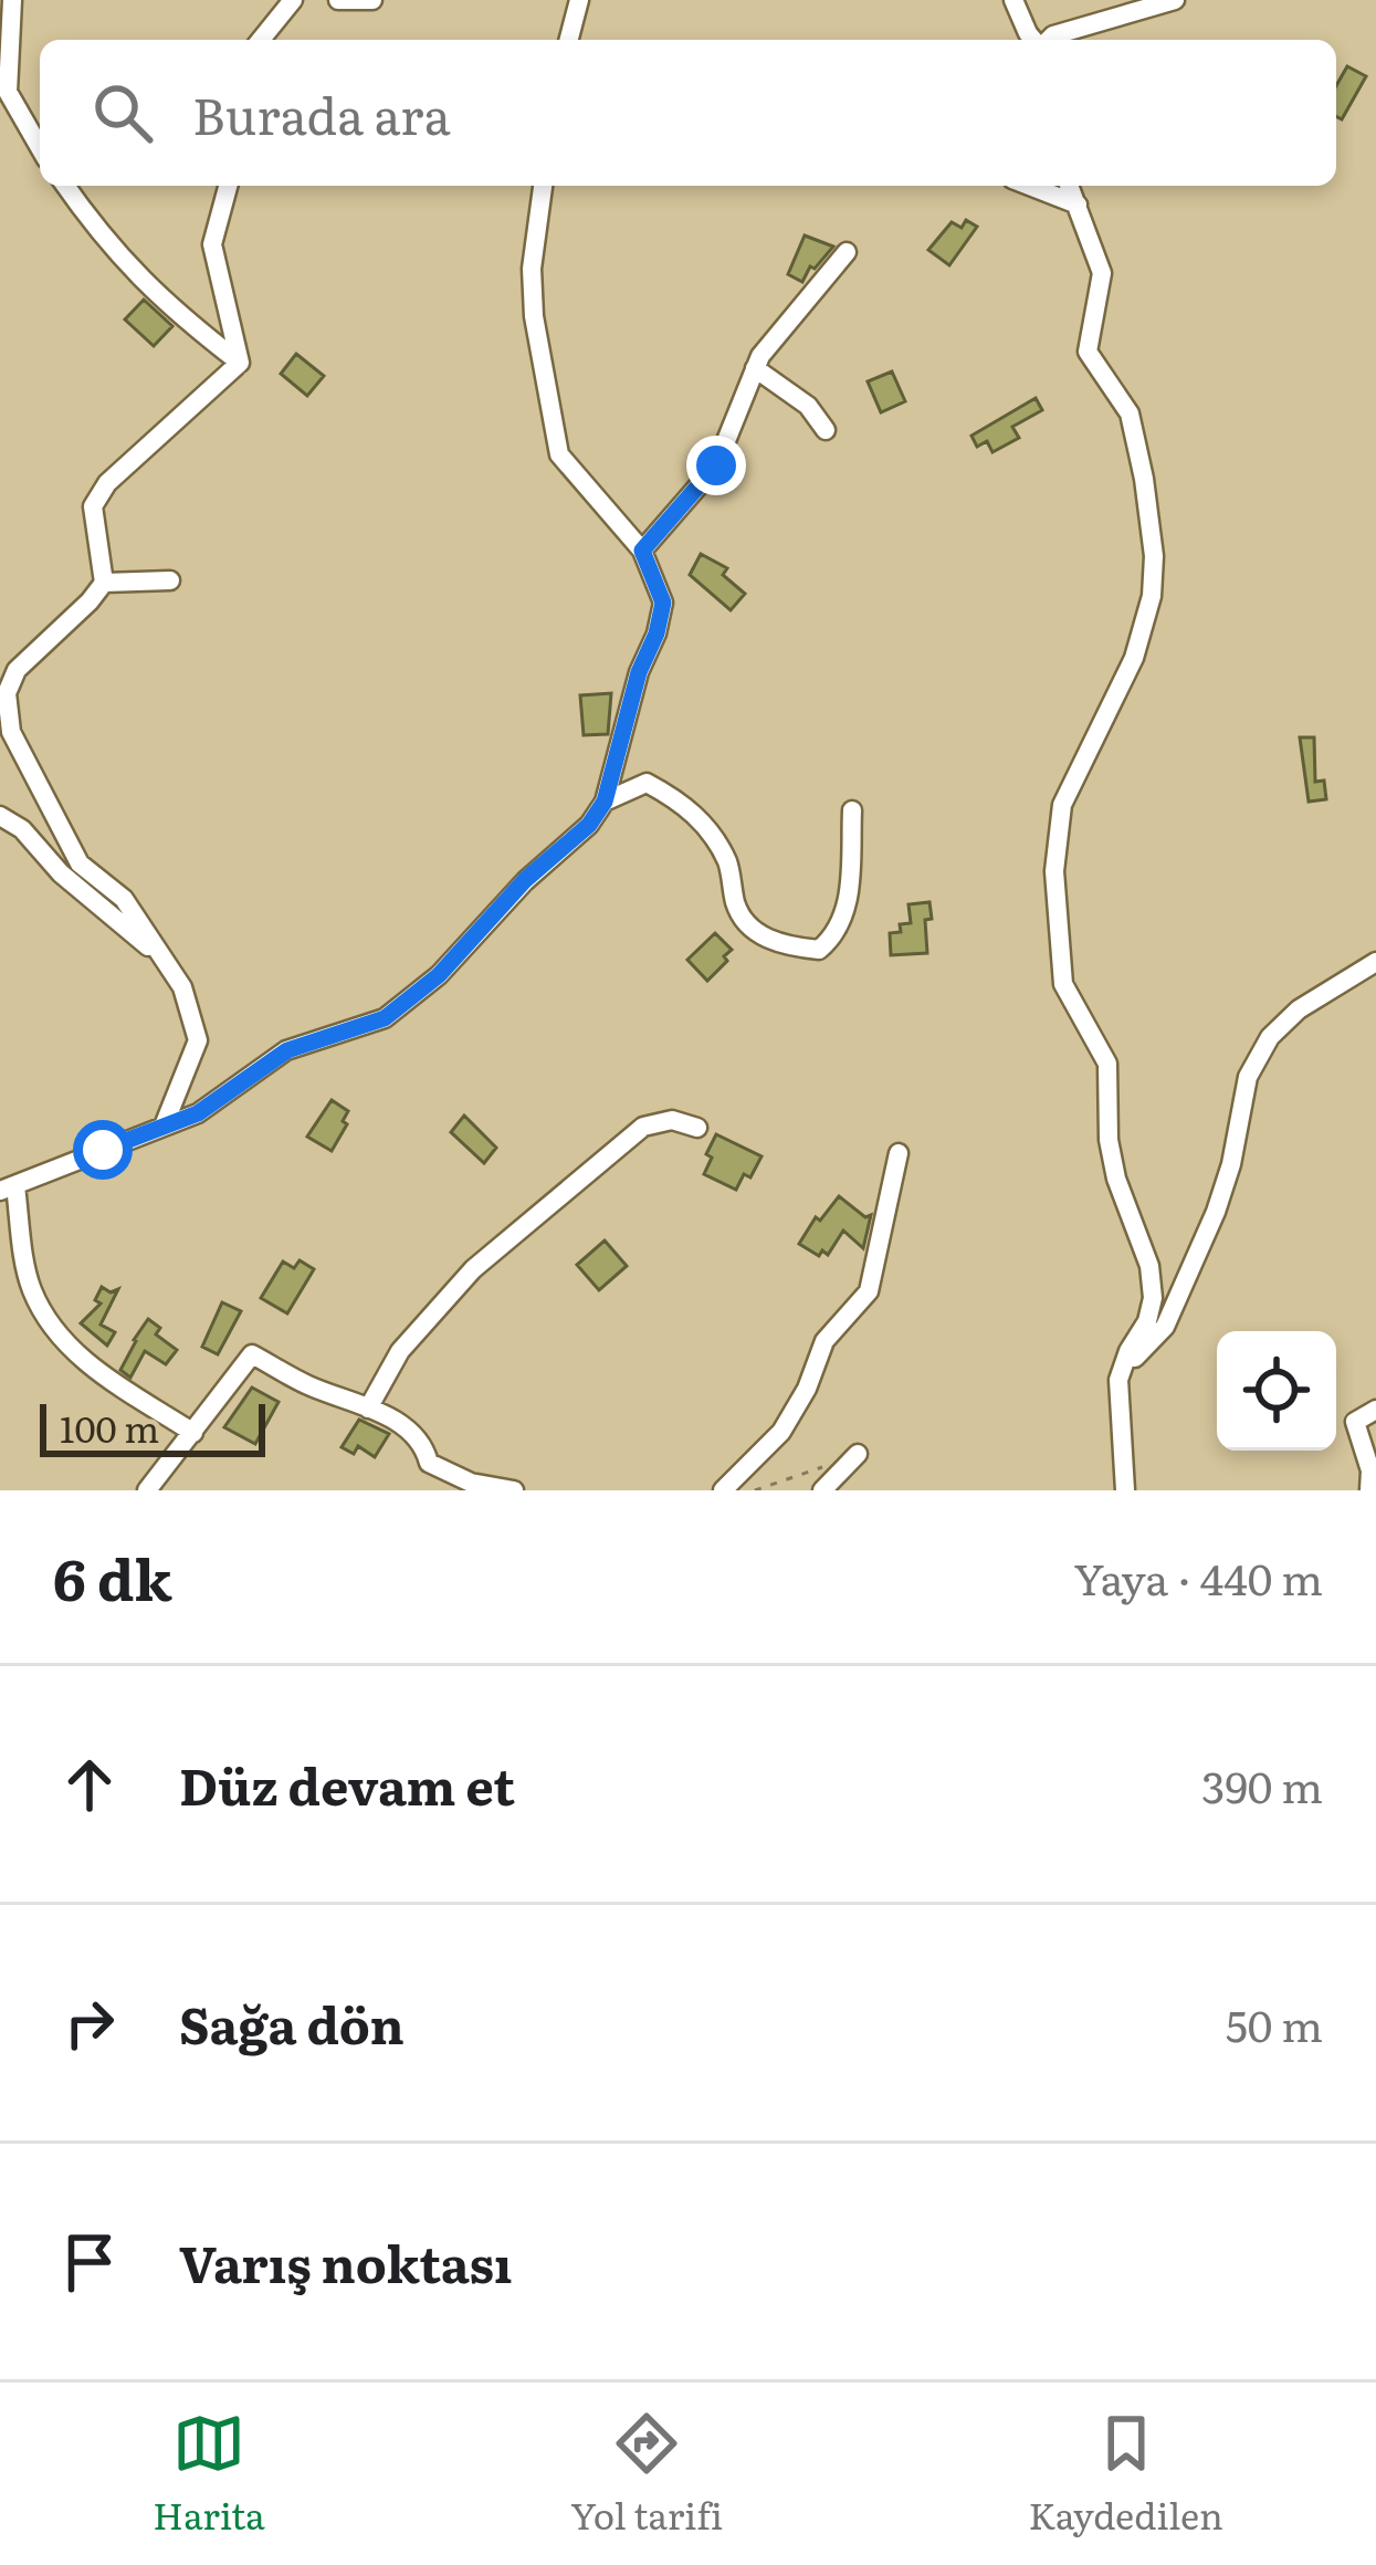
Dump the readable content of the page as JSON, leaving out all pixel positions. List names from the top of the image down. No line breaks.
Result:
{"scale_bar":"100 m","page":{"search":"Burada ara","scale":"100 m","heading":["6 dk","Yaya · 440 m"],"list":[["Düz devam et","390 m"],["Sağa dön","50 m"],"Varış noktası"],"nav":["Harita","Yol tarifi","Kaydedilen"]}}
